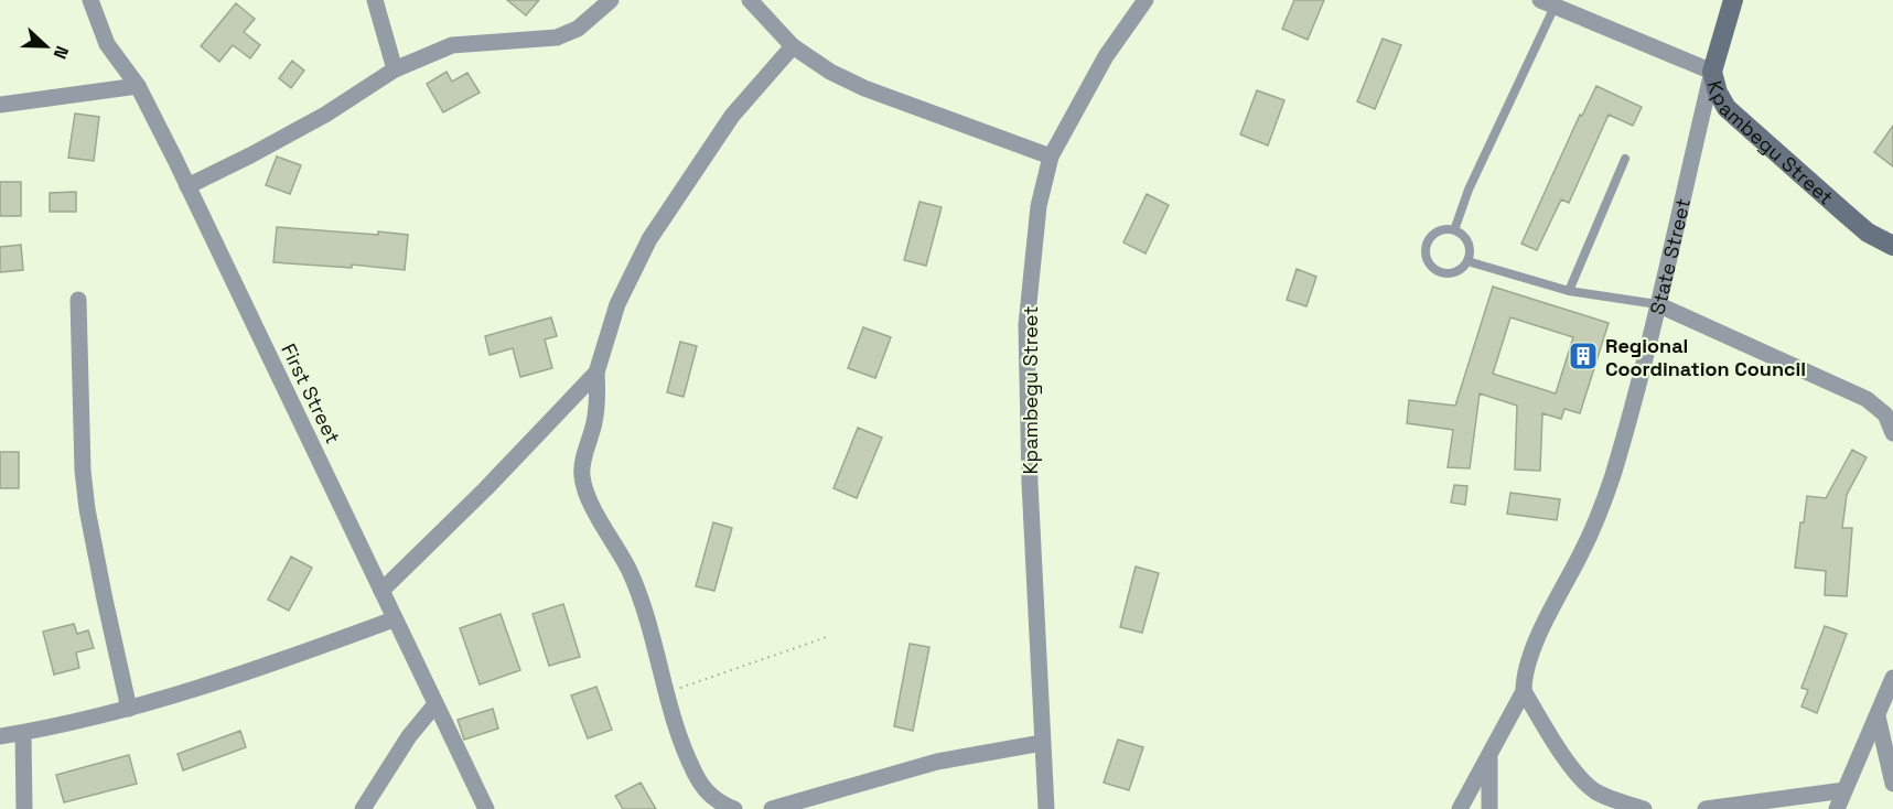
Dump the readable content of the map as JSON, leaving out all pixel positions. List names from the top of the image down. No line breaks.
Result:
{"streets":{"street":["Kpambegu Street","State Street","First Street"]},"crossings":[["Kpambegu Street","State Street"]],"places":{"building":["Regional Coordination Council"]},"north":"right"}
